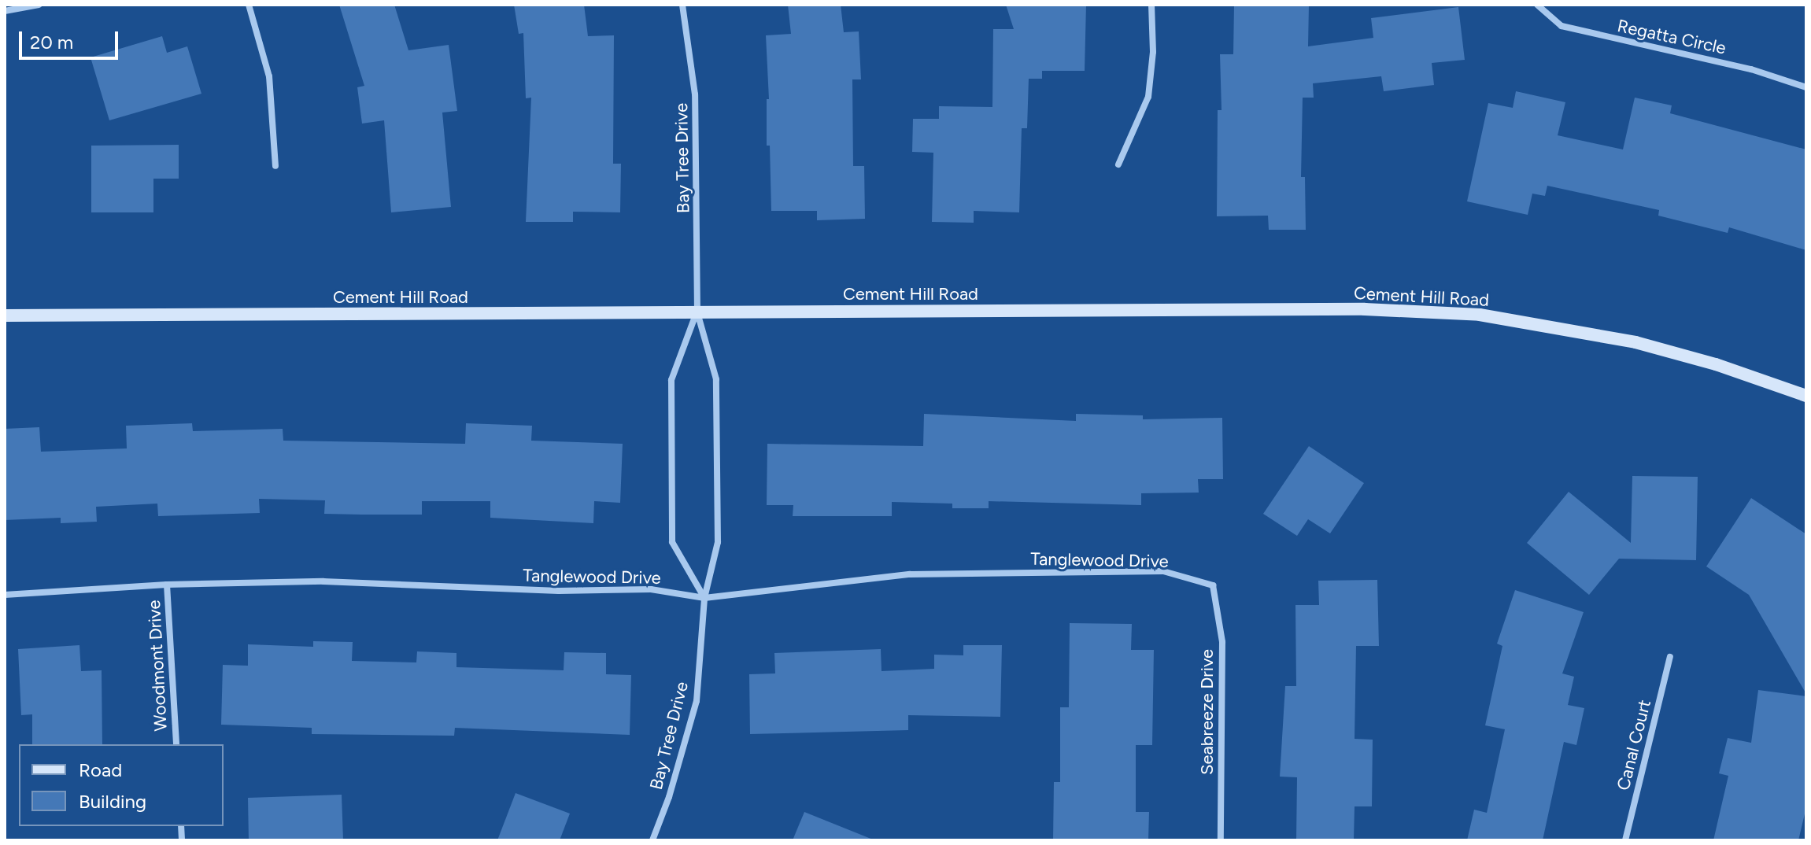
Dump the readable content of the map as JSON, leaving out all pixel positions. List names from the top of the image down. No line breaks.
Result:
{"streets":{"street":["Regatta Circle","Bay Tree Drive","Cement Hill Road","Tanglewood Drive","Woodmont Drive","Seabreeze Drive","Canal Court"]},"crossings":[["Bay Tree Drive","Cement Hill Road"],["Bay Tree Drive","Tanglewood Drive"],["Tanglewood Drive","Woodmont Drive"],["Tanglewood Drive","Seabreeze Drive"]],"legend":["Road","Building"],"scale_bar":"20 m"}
